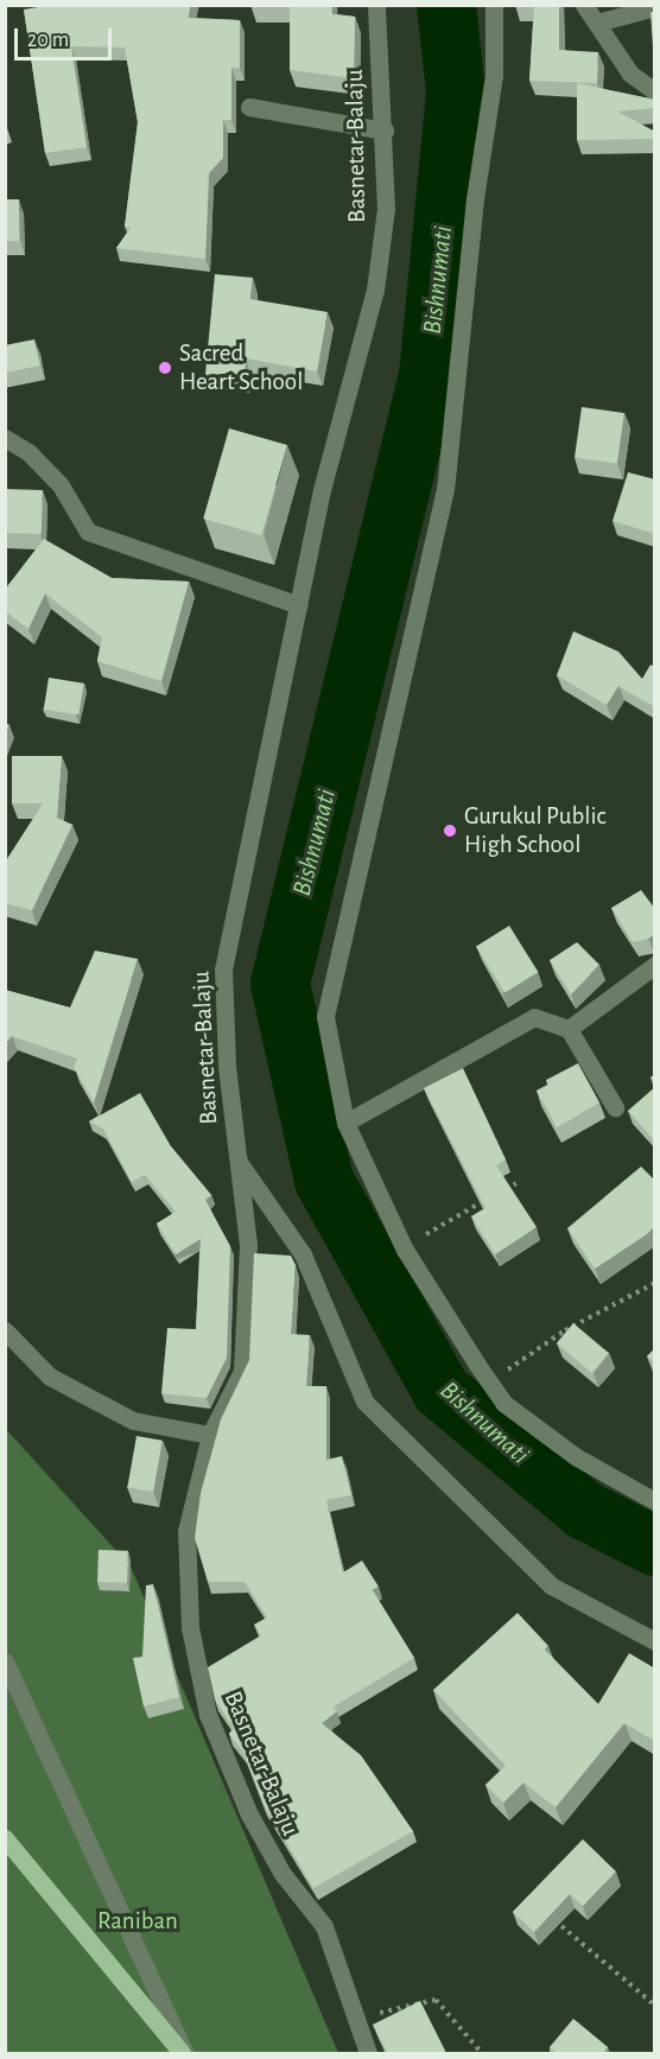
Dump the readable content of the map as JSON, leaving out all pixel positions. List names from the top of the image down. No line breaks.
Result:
{"streets":{"street":["Basnetar-Balaju"]},"water":["Bishnumati"],"parks":["Raniban"],"places":["Sacred Heart School","Gurukul Public High School"],"scale_bar":"20 m"}
